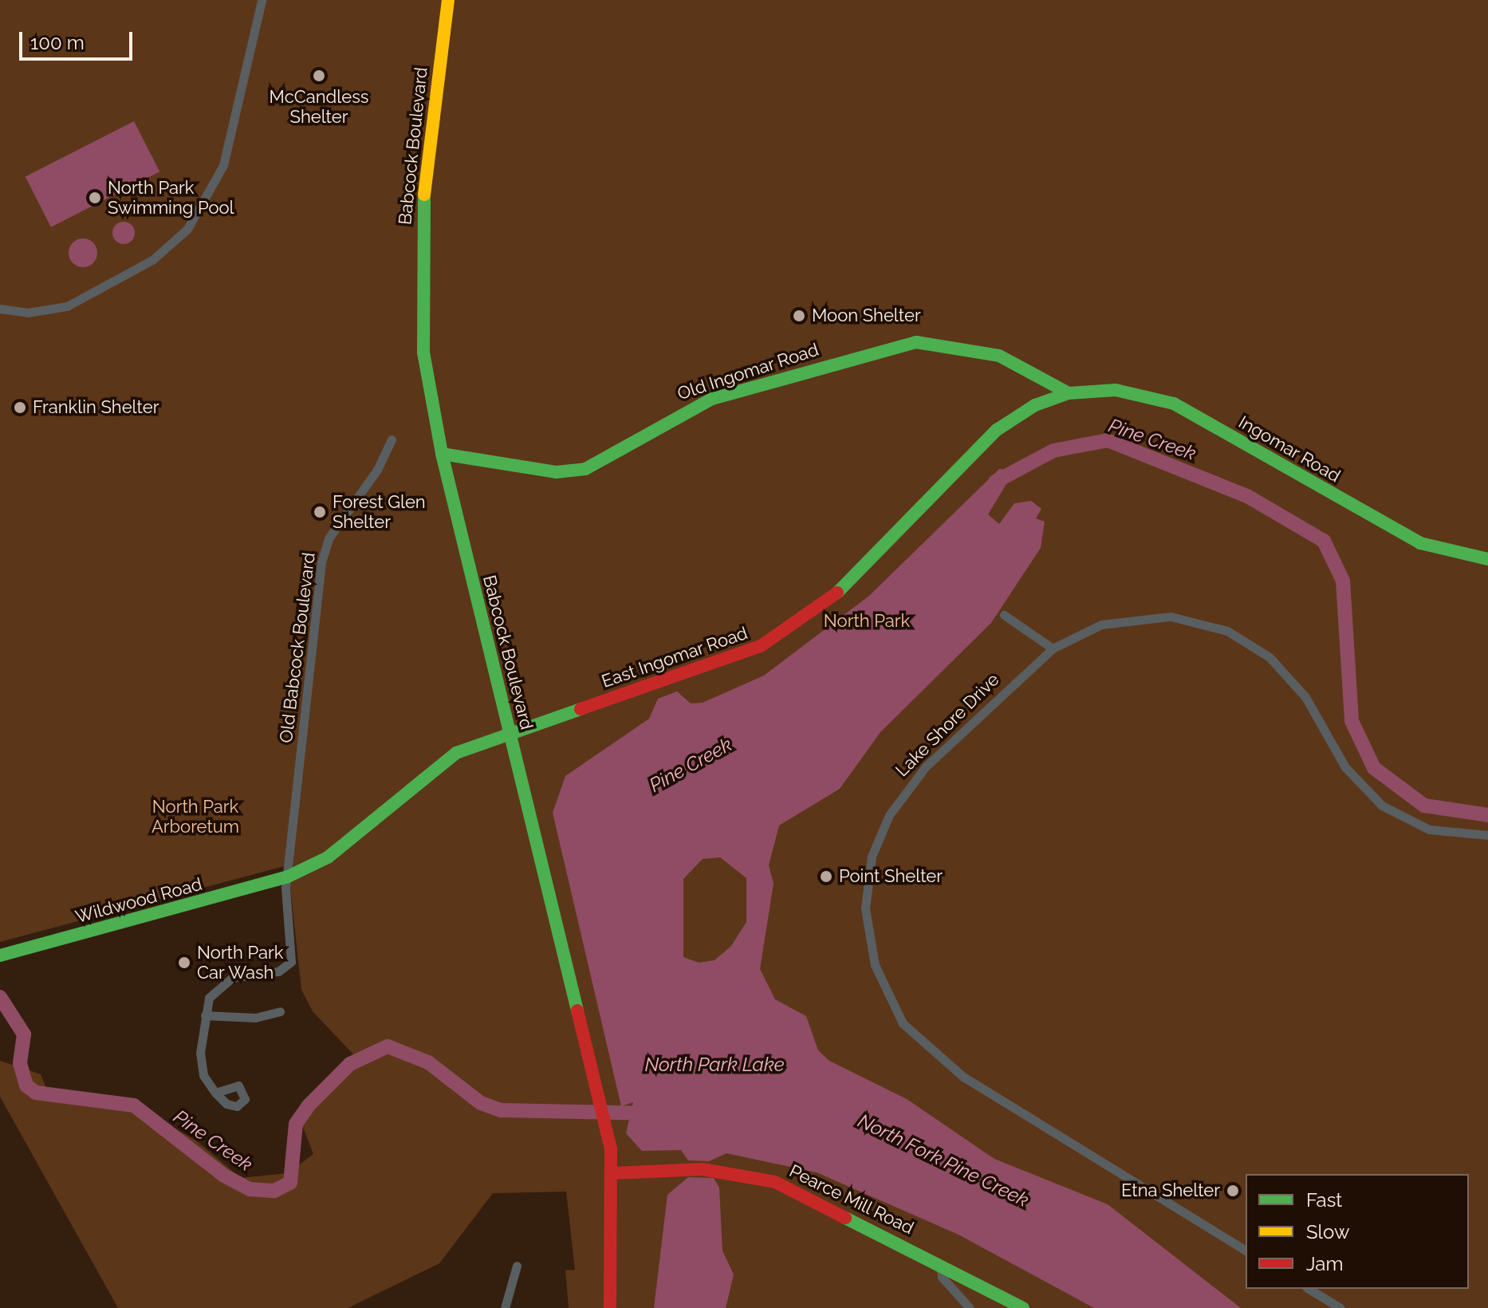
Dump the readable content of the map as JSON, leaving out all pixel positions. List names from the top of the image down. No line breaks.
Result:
{"streets":{"main road":["Babcock Boulevard","Old Ingomar Road","Ingomar Road","East Ingomar Road","Wildwood Road","Pearce Mill Road"],"street":["Old Babcock Boulevard","Lake Shore Drive"]},"crossings":[["Babcock Boulevard","Old Ingomar Road"],["Babcock Boulevard","East Ingomar Road"],["Babcock Boulevard","Pearce Mill Road"],["Old Ingomar Road","Ingomar Road"],["Old Ingomar Road","East Ingomar Road"],["Ingomar Road","East Ingomar Road"],["Old Babcock Boulevard","East Ingomar Road"],["Old Babcock Boulevard","Wildwood Road"],["East Ingomar Road","Wildwood Road"]],"water":["Pine Creek","North Park Lake","North Fork Pine Creek"],"parks":["North Park","North Park Arboretum"],"places":["McCandless Shelter","North Park Swimming Pool","Moon Shelter","Franklin Shelter","Forest Glen Shelter","Point Shelter","North Park Car Wash","Etna Shelter"],"legend":["Fast","Slow","Jam"],"scale_bar":"100 m"}
